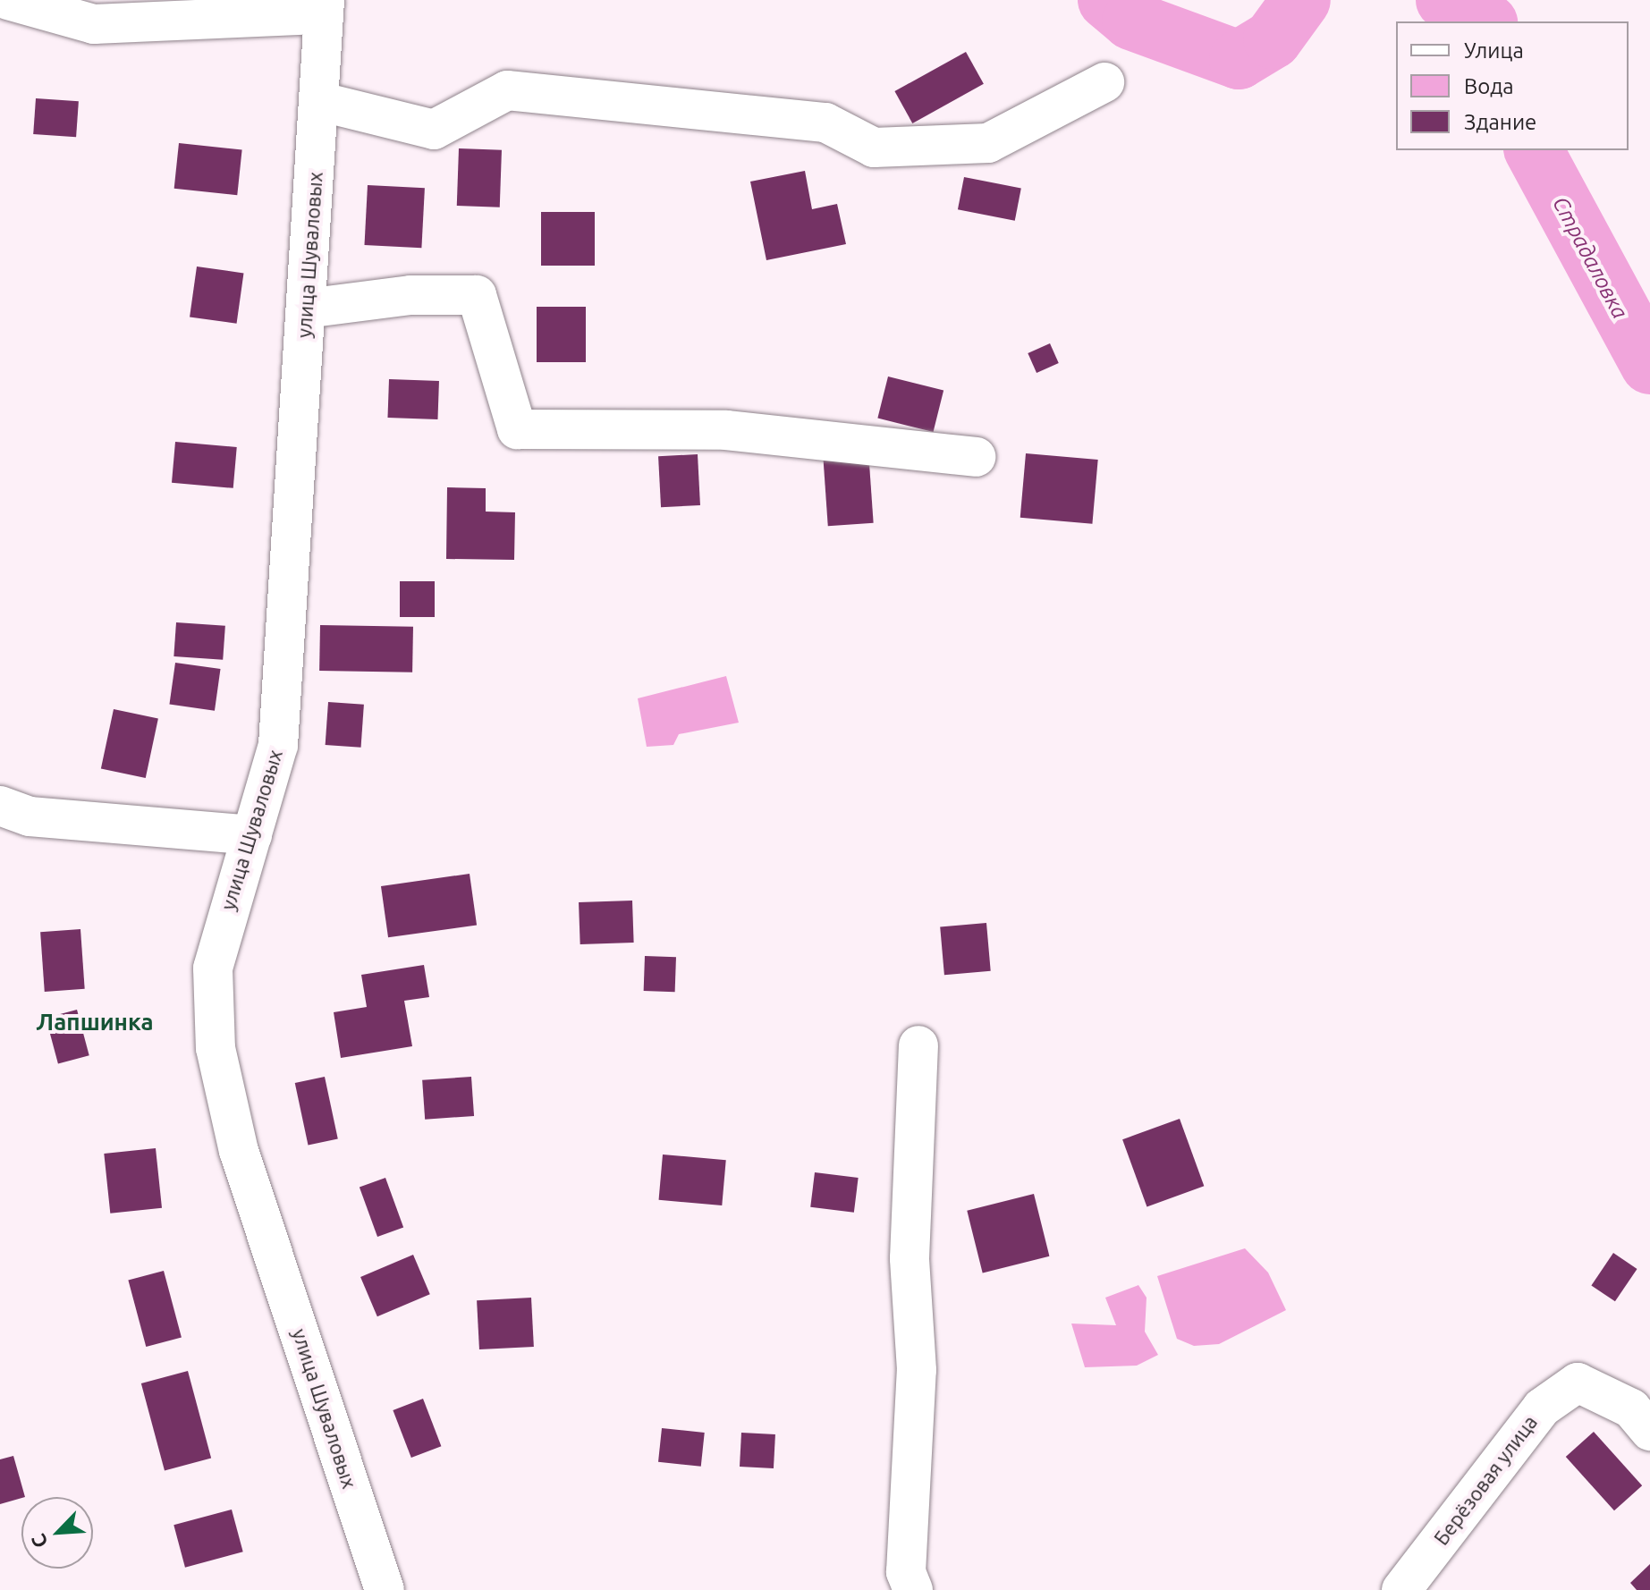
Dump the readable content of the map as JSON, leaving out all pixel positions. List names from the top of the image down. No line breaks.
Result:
{"streets":{"street":["улица Шуваловых","Берёзовая улица"]},"districts":["Лапшинка"],"water":["Страдаловка"],"legend":["Улица","Вода","Здание"],"north":"bottom left"}
